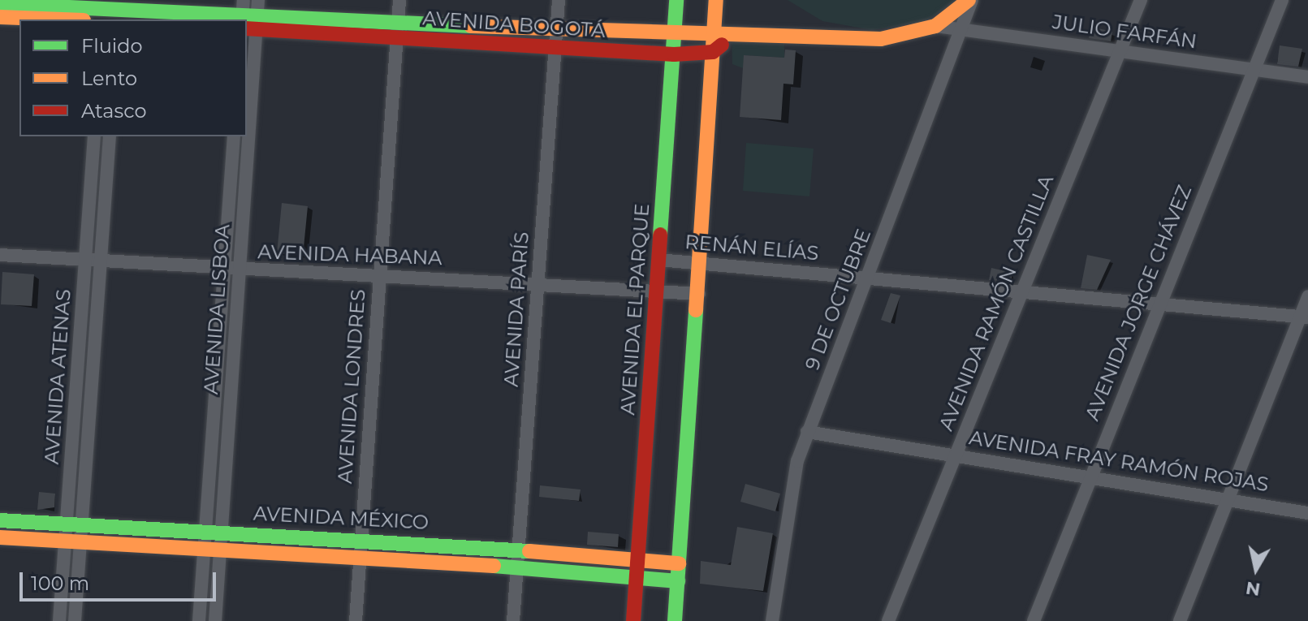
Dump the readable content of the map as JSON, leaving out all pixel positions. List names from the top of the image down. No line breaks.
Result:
{"streets":{"street":["AVENIDA BOGOTÁ","JULIO FARFÁN","RENÁN ELÍAS","AVENIDA HABANA","9 DE OCTUBRE","AVENIDA RAMÓN CASTILLA","AVENIDA JORGE CHÁVEZ","AVENIDA LISBOA","AVENIDA PARÍS","AVENIDA EL PARQUE","AVENIDA ATENAS","AVENIDA LONDRES","AVENIDA FRAY RAMÓN ROJAS","AVENIDA MÉXICO"]},"crossings":[["AVENIDA BOGOTÁ","JULIO FARFÁN"],["AVENIDA BOGOTÁ","9 DE OCTUBRE"],["AVENIDA BOGOTÁ","AVENIDA LISBOA"],["AVENIDA BOGOTÁ","AVENIDA PARÍS"],["AVENIDA BOGOTÁ","AVENIDA EL PARQUE"],["AVENIDA BOGOTÁ","AVENIDA LONDRES"],["JULIO FARFÁN","9 DE OCTUBRE"],["JULIO FARFÁN","AVENIDA RAMÓN CASTILLA"],["JULIO FARFÁN","AVENIDA JORGE CHÁVEZ"],["RENÁN ELÍAS","9 DE OCTUBRE"],["RENÁN ELÍAS","AVENIDA RAMÓN CASTILLA"],["RENÁN ELÍAS","AVENIDA JORGE CHÁVEZ"],["RENÁN ELÍAS","AVENIDA EL PARQUE"],["AVENIDA HABANA","AVENIDA LISBOA"],["AVENIDA HABANA","AVENIDA PARÍS"],["AVENIDA HABANA","AVENIDA EL PARQUE"],["AVENIDA HABANA","AVENIDA ATENAS"],["AVENIDA HABANA","AVENIDA LONDRES"],["9 DE OCTUBRE","AVENIDA FRAY RAMÓN ROJAS"],["AVENIDA RAMÓN CASTILLA","AVENIDA FRAY RAMÓN ROJAS"],["AVENIDA JORGE CHÁVEZ","AVENIDA FRAY RAMÓN ROJAS"],["AVENIDA LISBOA","AVENIDA MÉXICO"],["AVENIDA PARÍS","AVENIDA MÉXICO"],["AVENIDA EL PARQUE","AVENIDA MÉXICO"],["AVENIDA ATENAS","AVENIDA MÉXICO"],["AVENIDA LONDRES","AVENIDA MÉXICO"]],"legend":["Fluido","Lento","Atasco"],"scale_bar":"100 m","north":"bottom"}
